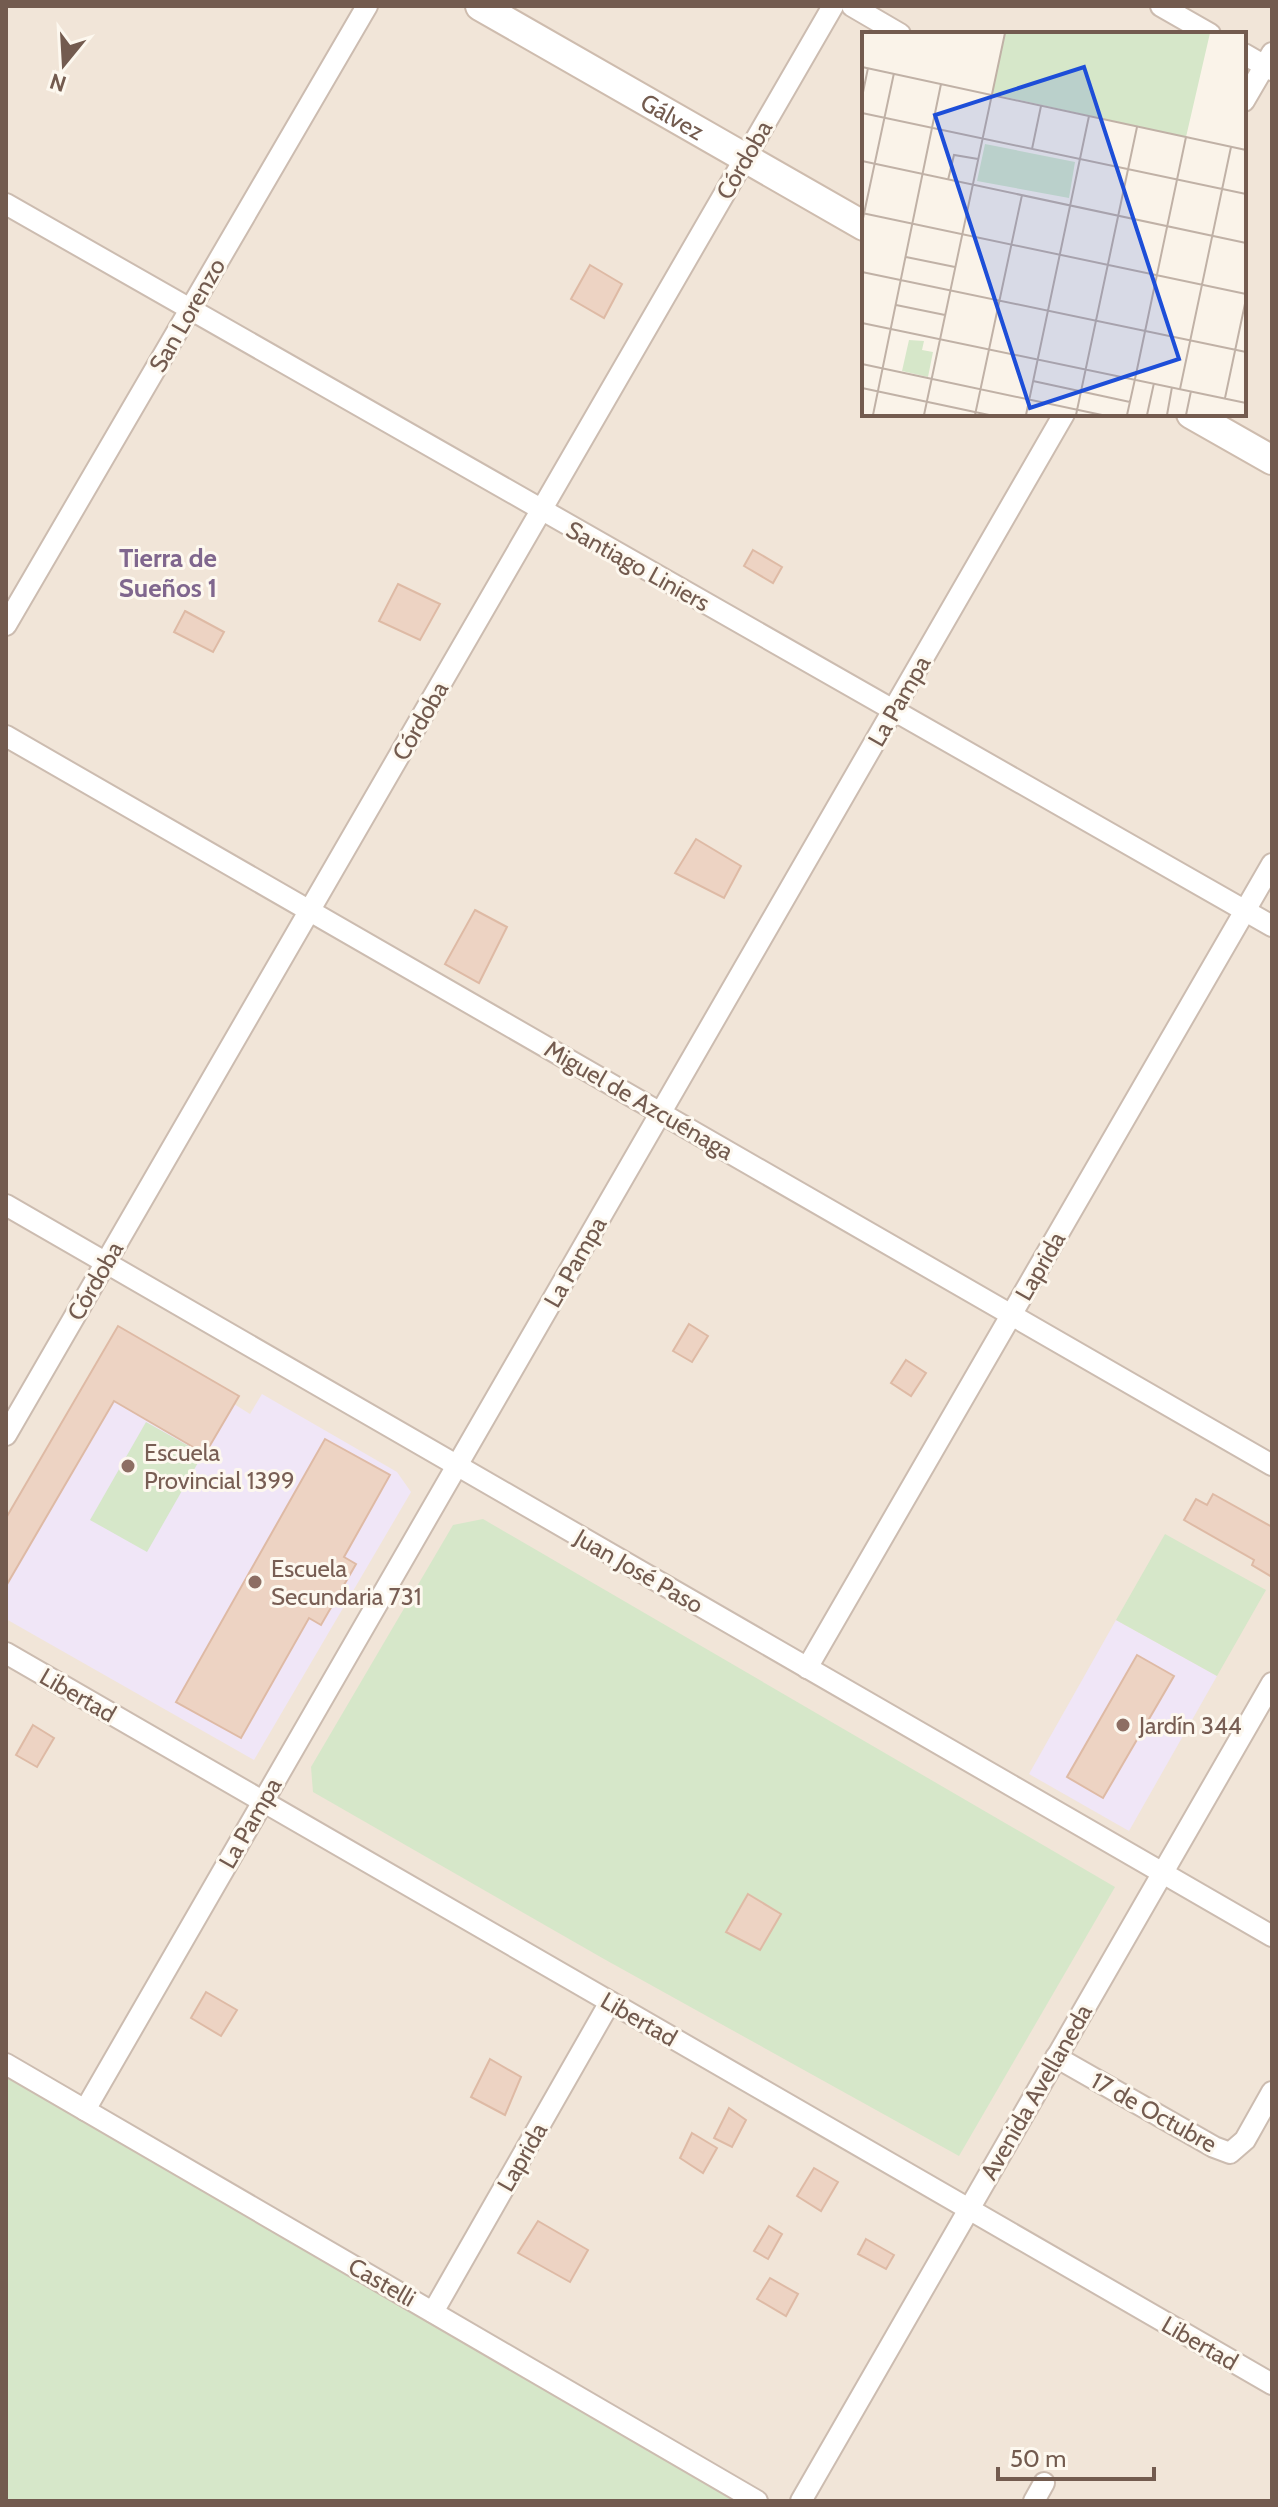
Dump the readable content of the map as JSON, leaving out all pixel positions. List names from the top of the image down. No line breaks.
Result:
{"streets":{"main road":["Gálvez"],"street":["Córdoba","San Lorenzo","Santiago Liniers","La Pampa","Miguel de Azcuénaga","Laprida","Juan José Paso","Libertad","Avenida Avellaneda","17 de Octubre","Castelli"]},"crossings":[["Gálvez","Córdoba"],["Córdoba","Santiago Liniers"],["Córdoba","Miguel de Azcuénaga"],["Córdoba","Juan José Paso"],["San Lorenzo","Santiago Liniers"],["Santiago Liniers","La Pampa"],["Santiago Liniers","Laprida"],["La Pampa","Miguel de Azcuénaga"],["La Pampa","Juan José Paso"],["La Pampa","Libertad"],["La Pampa","Castelli"],["Miguel de Azcuénaga","Laprida"],["Laprida","Juan José Paso"],["Laprida","Libertad"],["Laprida","Castelli"],["Juan José Paso","Avenida Avellaneda"],["Libertad","Avenida Avellaneda"],["Avenida Avellaneda","17 de Octubre"]],"districts":["Tierra de Sueños 1"],"places":["Escuela Provincial 1399","Escuela Secundaria 731","Jardín 344"],"scale_bar":"50 m","north":"bottom"}
